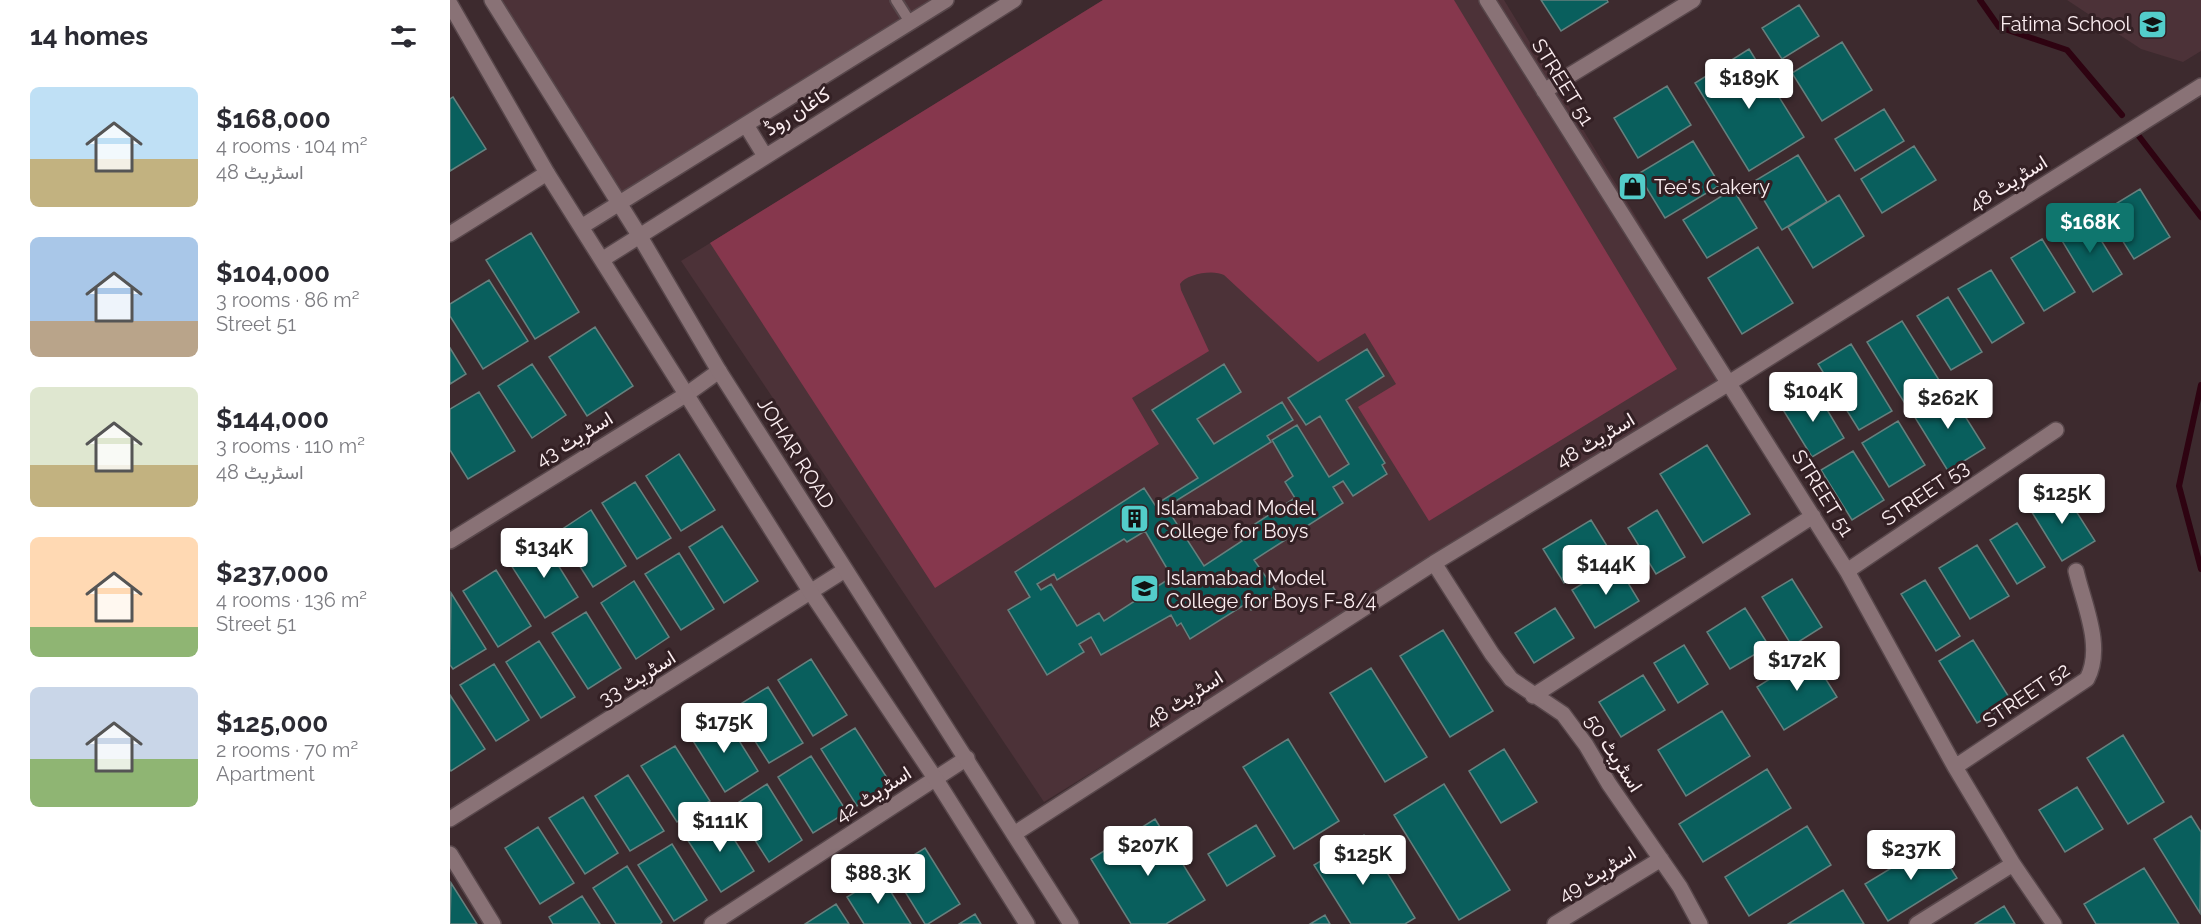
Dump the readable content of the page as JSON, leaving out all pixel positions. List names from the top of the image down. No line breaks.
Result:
{"streets":{"street":["STREET 51","کاغان روڈ","اسٹریٹ 48","اسٹریٹ 43","JOHAR ROAD","STREET 53","اسٹریٹ 33","STREET 52","اسٹریٹ 50","اسٹریٹ 42","اسٹریٹ 49"]},"crossings":[["STREET 51","اسٹریٹ 48"],["STREET 51","STREET 53"],["STREET 51","STREET 52"],["کاغان روڈ","JOHAR ROAD"],["اسٹریٹ 48","JOHAR ROAD"],["اسٹریٹ 48","اسٹریٹ 50"],["اسٹریٹ 43","JOHAR ROAD"],["JOHAR ROAD","اسٹریٹ 33"],["JOHAR ROAD","اسٹریٹ 42"],["اسٹریٹ 50","اسٹریٹ 49"]],"places":{"school or university":["Fatima School","Islamabad Model College for Boys F-8/4"],"shop":["Tee's Cakery"],"building":["Islamabad Model College for Boys"]},"page":{"heading":"14 homes","price":["$189K","$168K","$104K","$262K","$125K","$134K","$144K","$172K","$175K","$111K","$207K","$237K","$125K","$88.3K"],"list":[{"name":"$168,000","note":"4 rooms · 104 m² · اسٹریٹ 48"},{"name":"$104,000","note":"3 rooms · 86 m² · Street 51"},{"name":"$144,000","note":"3 rooms · 110 m² · اسٹریٹ 48"},{"name":"$237,000","note":"4 rooms · 136 m² · Street 51"},{"name":"$125,000","note":"2 rooms · 70 m² · Apartment"}]}}
